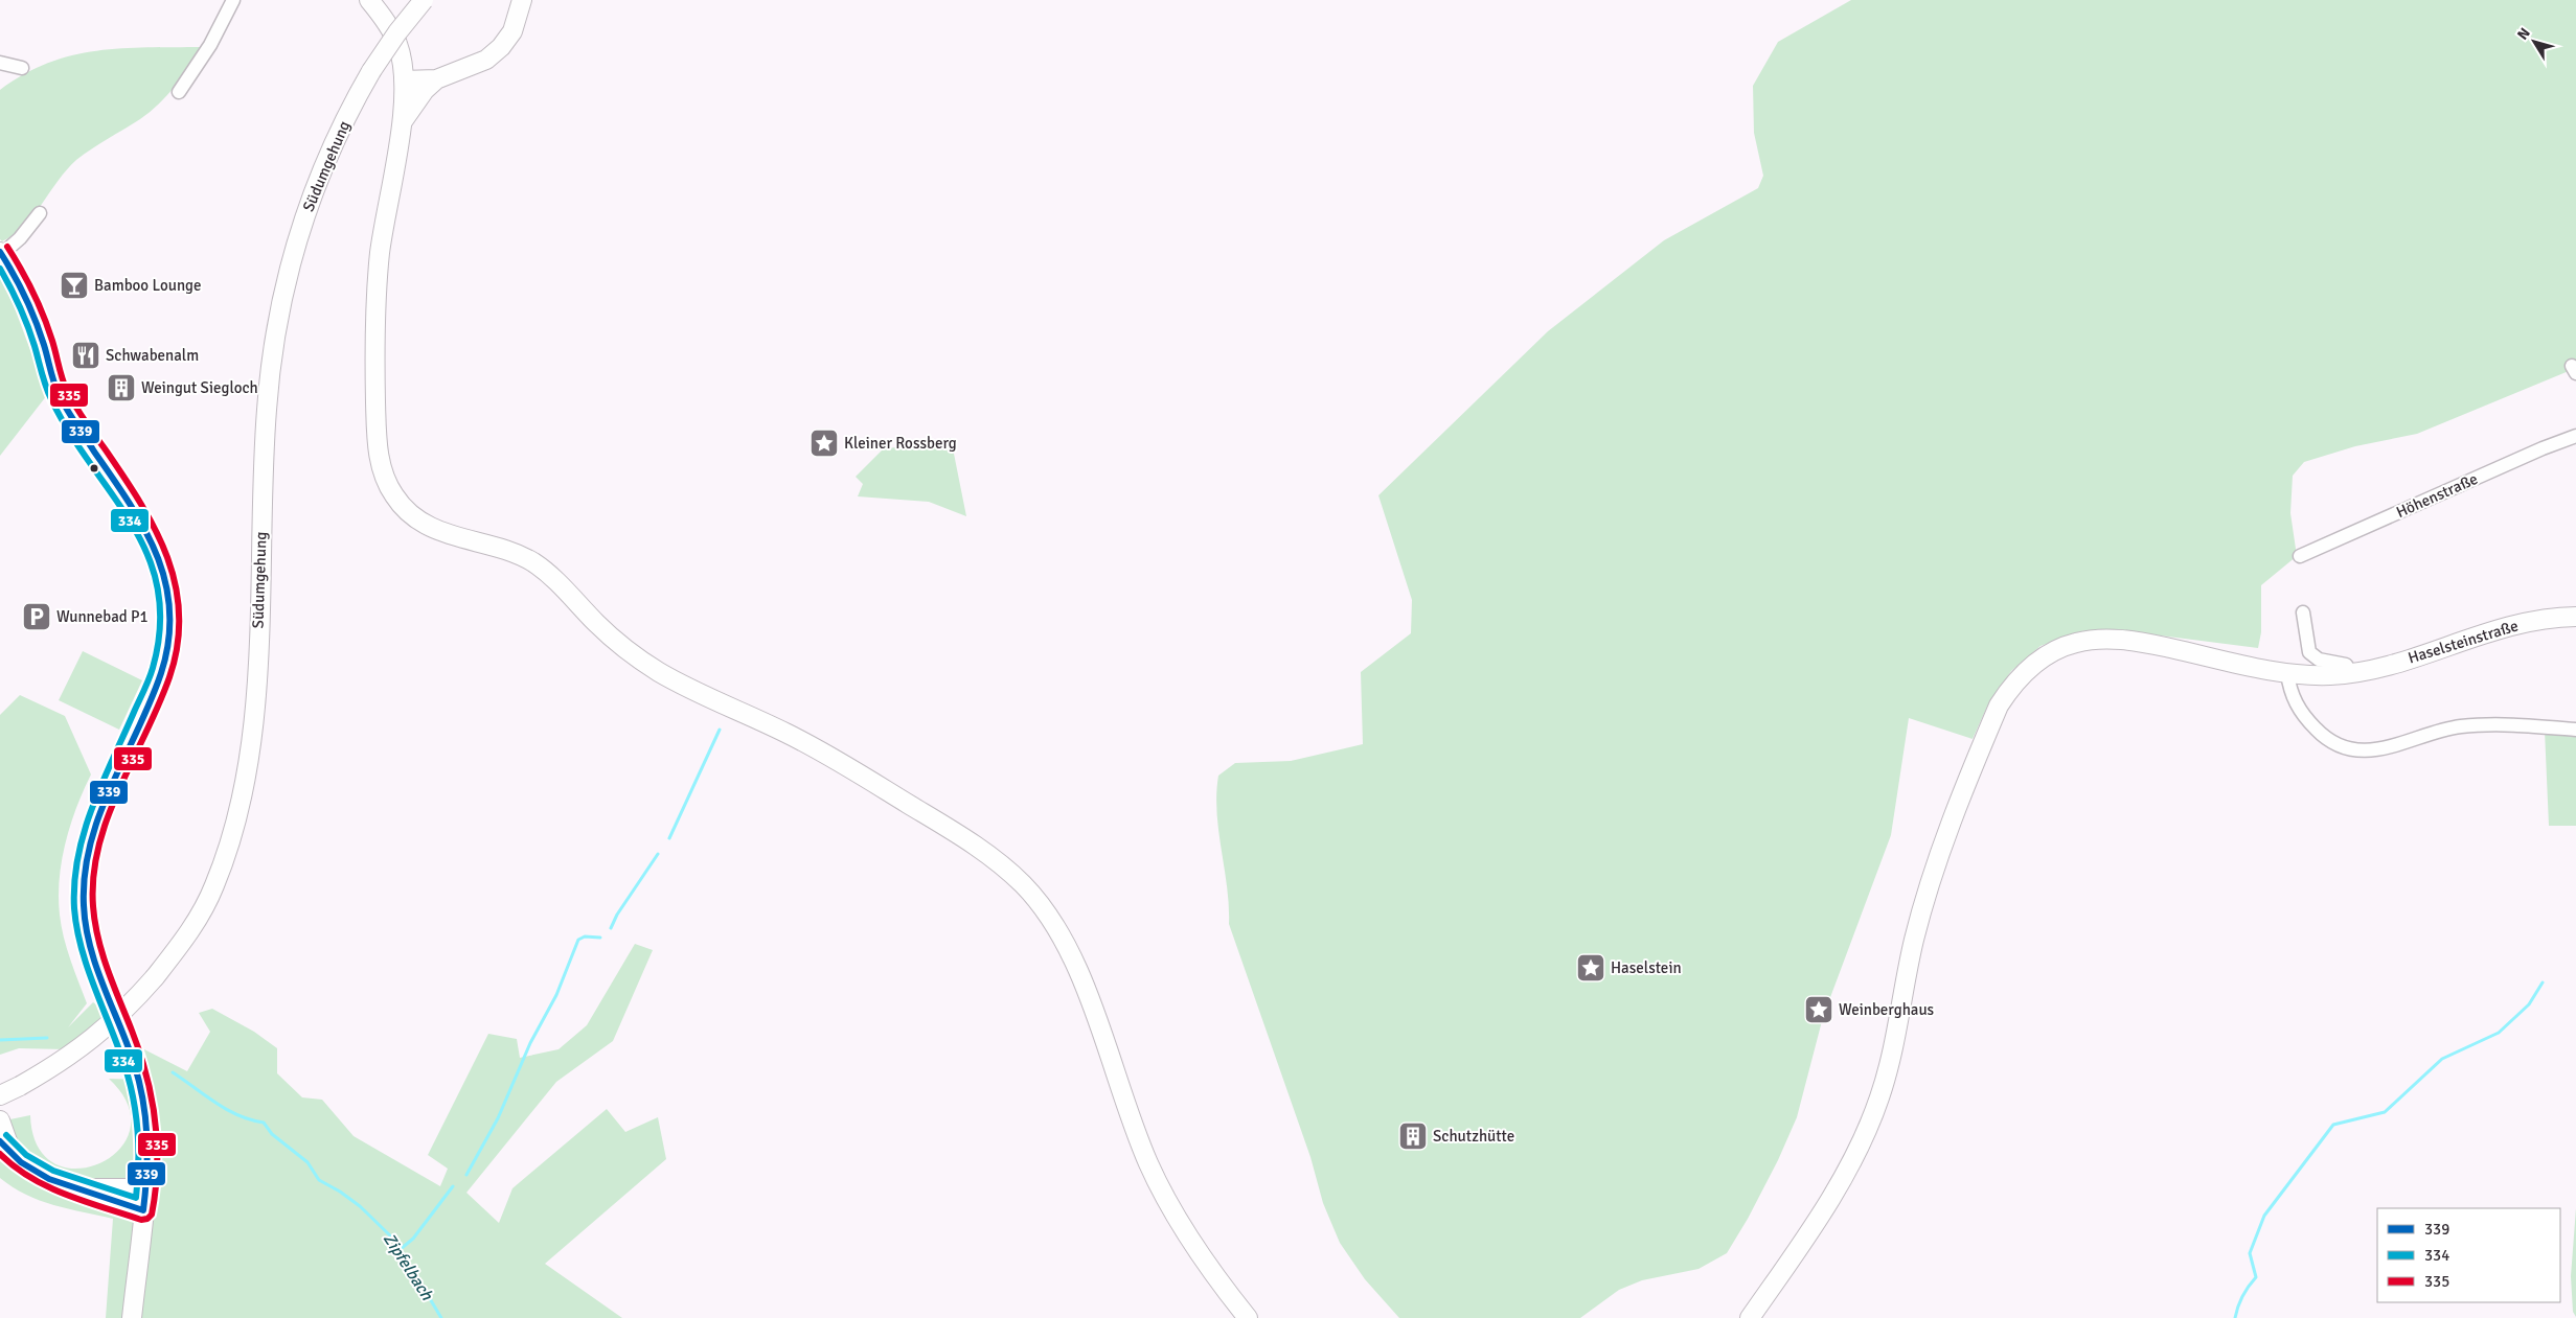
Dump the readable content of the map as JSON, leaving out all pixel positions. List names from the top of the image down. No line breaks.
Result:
{"streets":{"street":["Südumgehung","Höhenstraße","Haselsteinstraße"]},"water":["Zipfelbach"],"places":{"bar":["Bamboo Lounge"],"restaurant":["Schwabenalm"],"building":["Weingut Siegloch","Schutzhütte"],"place":["Kleiner Rossberg","Haselstein","Weinberghaus"],"parking":["Wunnebad P1"]},"lines":["transit line 335","transit line 339","transit line 334"],"legend":["339","334","335"],"north":"top left"}
